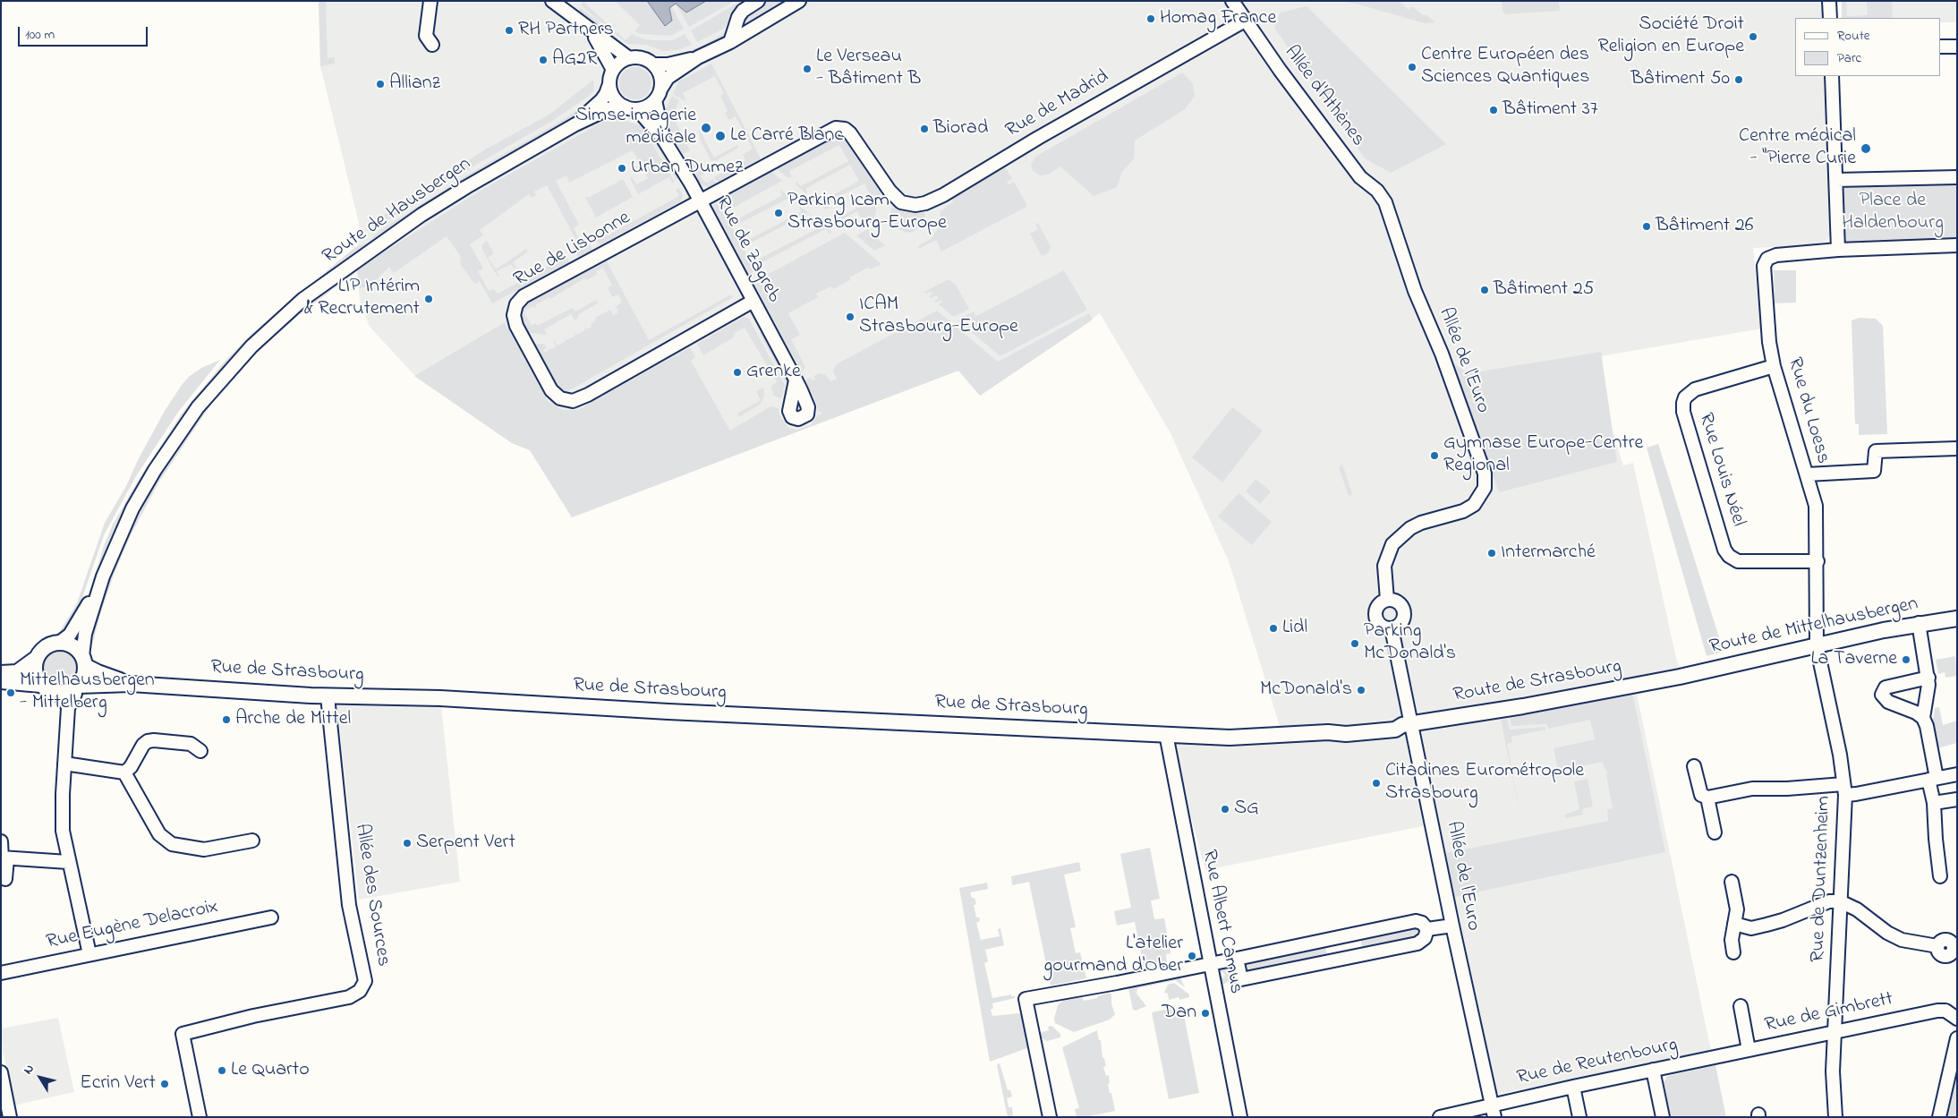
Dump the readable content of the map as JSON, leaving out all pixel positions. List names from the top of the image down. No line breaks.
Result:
{"streets":{"main road":["Route de Mittelhausbergen","Rue de Strasbourg","Route de Strasbourg"],"street":["Allée d'Athènes","Rue de Madrid","Route de Hausbergen","Rue de Lisbonne","Rue de Zagreb","Allée de l'Euro","Rue du Loess","Rue Louis Néel","Rue de Duntzenheim","Allée des Sources","Rue Albert Camus","Rue Eugène Delacroix","Rue de Gimbrett","Rue de Reutenbourg"]},"crossings":[["Allée d'Athènes","Rue de Madrid"],["Allée d'Athènes","Allée de l'Euro"],["Rue de Madrid","Rue de Lisbonne"],["Rue de Madrid","Rue de Zagreb"],["Route de Hausbergen","Rue de Zagreb"],["Rue de Lisbonne","Rue de Zagreb"],["Allée de l'Euro","Route de Strasbourg"],["Allée de l'Euro","Rue de Reutenbourg"],["Rue du Loess","Rue Louis Néel"],["Rue du Loess","Route de Mittelhausbergen"],["Rue du Loess","Rue de Duntzenheim"],["Route de Mittelhausbergen","Route de Strasbourg"],["Route de Mittelhausbergen","Rue de Duntzenheim"],["Rue de Strasbourg","Route de Strasbourg"],["Rue de Strasbourg","Allée des Sources"],["Rue de Strasbourg","Rue Albert Camus"],["Route de Strasbourg","Rue Albert Camus"],["Rue de Duntzenheim","Rue de Gimbrett"],["Rue de Gimbrett","Rue de Reutenbourg"]],"parks":["Place de Haldenbourg"],"places":["Homag France","RH Partners","Société Droit Religion en Europe","AG2R","Centre Européen des Sciences Quantiques","Le Verseau - Bâtiment B","Bâtiment 50","Allianz","Bâtiment 37","Simse imagerie médicale","Biorad","Le Carré Blanc","Centre médical - \"Pierre Curie","Urban Dumez","Parking Icam Strasbourg-Europe","Bâtiment 26","Bâtiment 25","LIP Intérim & Recrutement","ICAM Strasbourg-Europe","Grenke","Gymnase Europe-Centre Regional","Intermarché","Lidl","Parking McDonald's","La Taverne","McDonald's","Mittelhausbergen - Mittelberg","Arche de Mittel","Citadines Eurométropole Strasbourg","SG","Serpent Vert","L'atelier gourmand d'Ober","Dan","Le Quarto","Ecrin Vert"],"legend":["Route","Parc"],"scale_bar":"100 m","north":"top left"}
